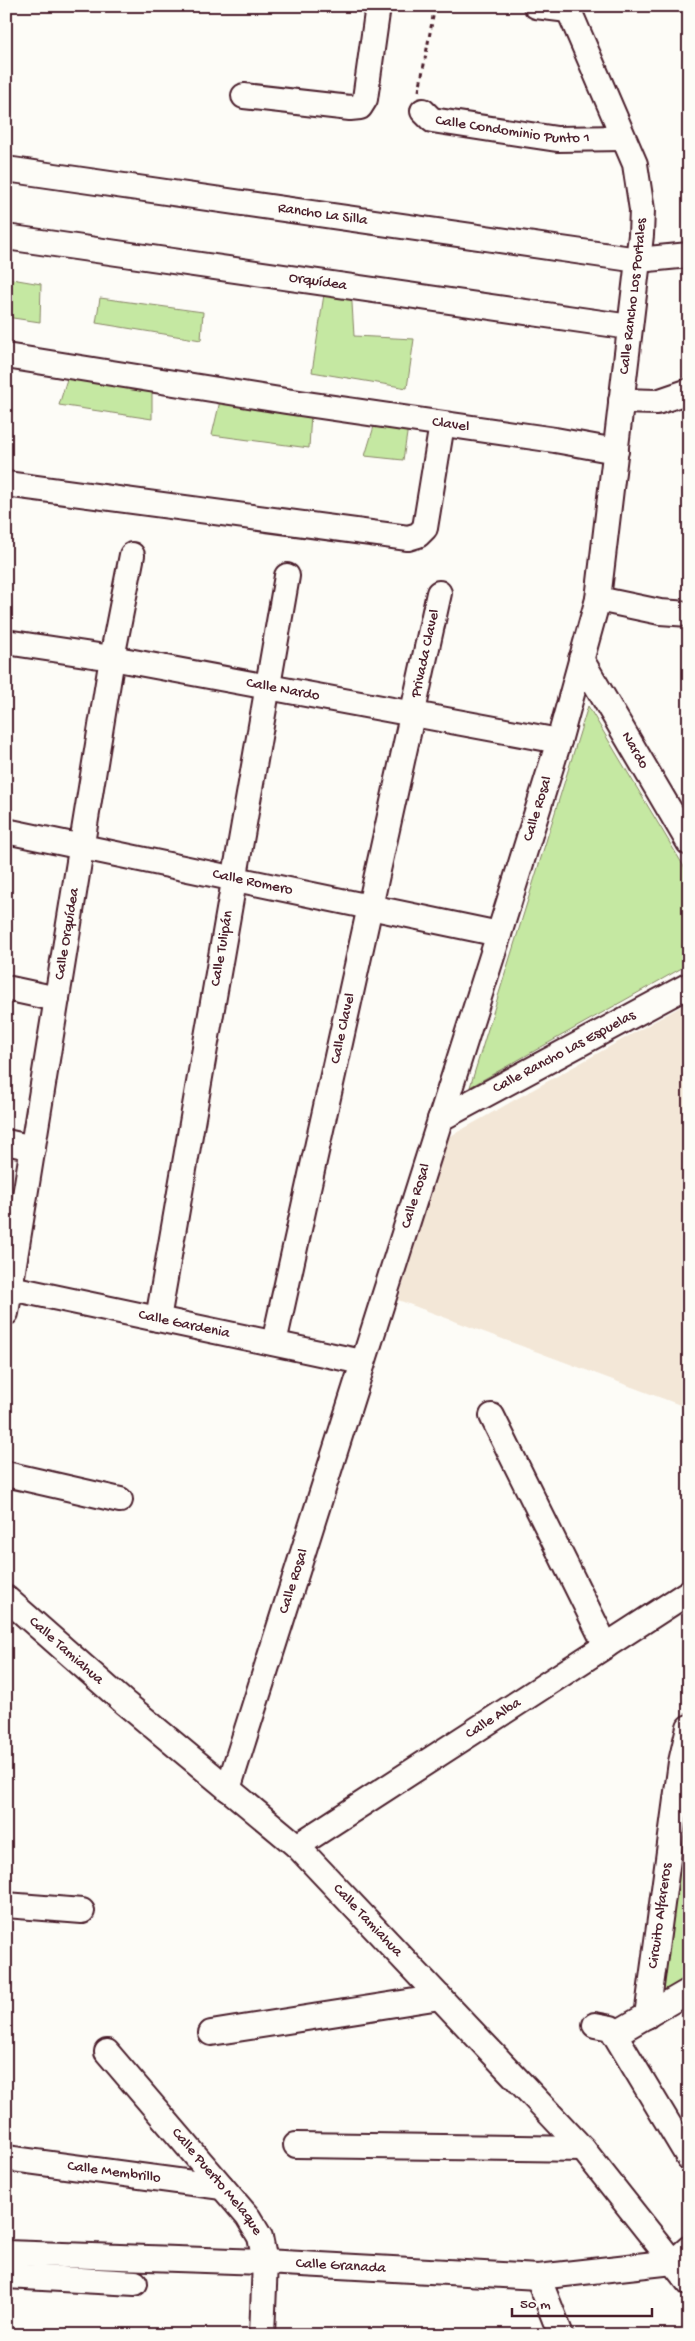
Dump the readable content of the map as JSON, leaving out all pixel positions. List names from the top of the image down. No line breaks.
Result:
{"streets":{"street":["Calle Condominio Punto 1","Rancho La Silla","Orquídea","Calle Rancho Los Portales","Clavel","Privada Clavel","Calle Nardo","Nardo","Calle Rosal","Calle Romero","Calle Orquídea","Calle Tulipán","Calle Clavel","Calle Rancho Las Espuelas","Calle Gardenia","Calle Tamiahua","Calle Alba","Circuito Alfareros","Calle Membrillo","Calle Puerto Melaque","Calle Granada"]},"crossings":[["Calle Condominio Punto 1","Calle Rancho Los Portales"],["Rancho La Silla","Calle Rancho Los Portales"],["Orquídea","Calle Rancho Los Portales"],["Calle Rancho Los Portales","Clavel"],["Calle Rancho Los Portales","Calle Rosal"],["Privada Clavel","Calle Nardo"],["Privada Clavel","Calle Clavel"],["Calle Nardo","Calle Rosal"],["Calle Nardo","Calle Orquídea"],["Calle Nardo","Calle Tulipán"],["Calle Nardo","Calle Clavel"],["Nardo","Calle Rosal"],["Calle Rosal","Calle Romero"],["Calle Rosal","Calle Rancho Las Espuelas"],["Calle Rosal","Calle Gardenia"],["Calle Rosal","Calle Tamiahua"],["Calle Romero","Calle Orquídea"],["Calle Romero","Calle Tulipán"],["Calle Romero","Calle Clavel"],["Calle Orquídea","Calle Gardenia"],["Calle Tulipán","Calle Gardenia"],["Calle Clavel","Calle Gardenia"],["Calle Tamiahua","Calle Alba"],["Calle Tamiahua","Calle Granada"],["Calle Membrillo","Calle Puerto Melaque"],["Calle Puerto Melaque","Calle Granada"]],"scale_bar":"50 m"}
